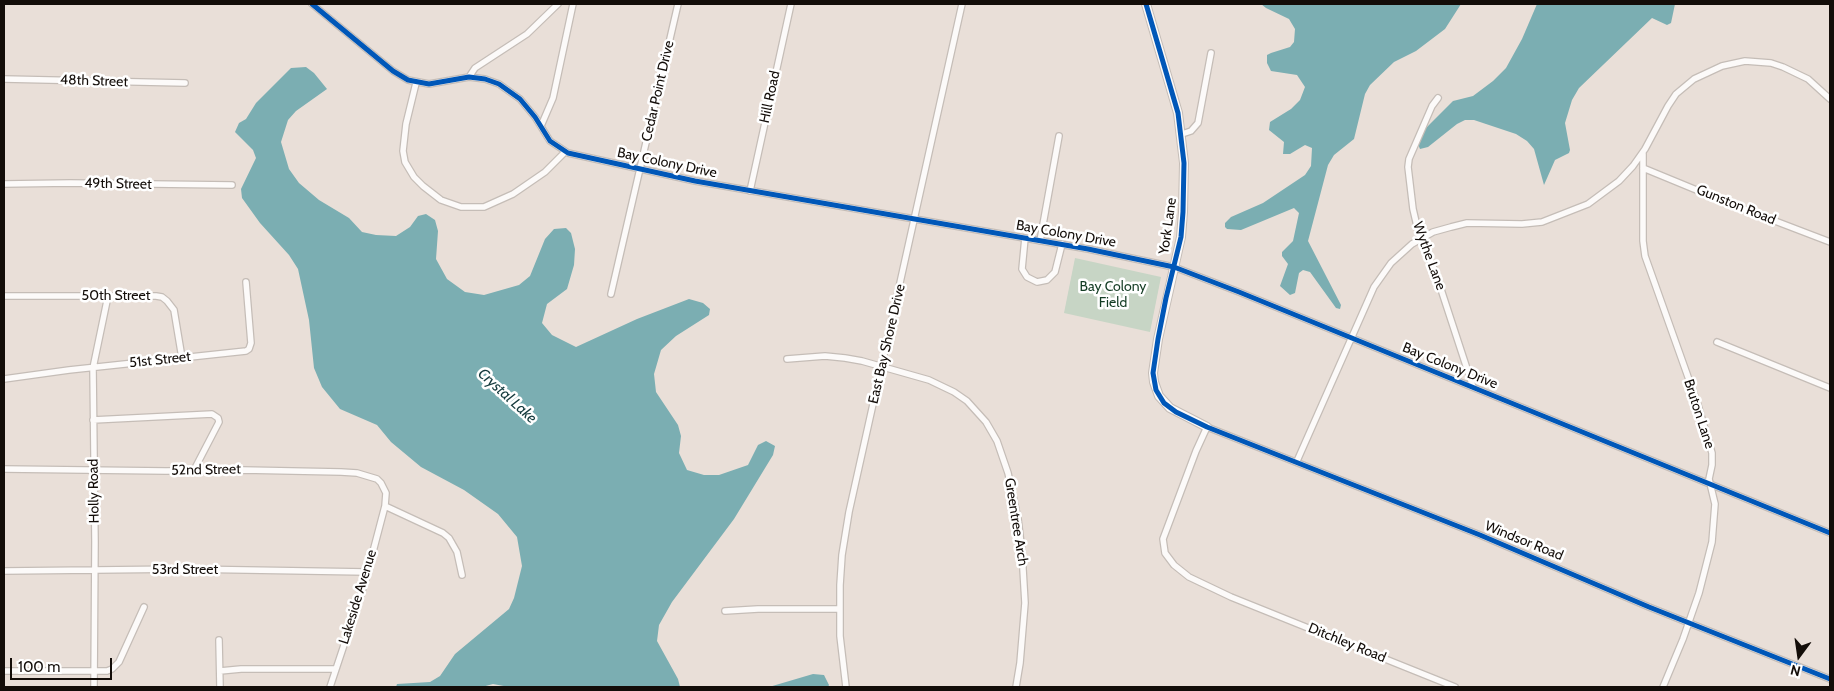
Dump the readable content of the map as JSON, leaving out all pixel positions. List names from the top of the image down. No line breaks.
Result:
{"streets":{"street":["48th Street","Cedar Point Drive","Hill Road","Bay Colony Drive","49th Street","Gunston Road","York Lane","Wythe Lane","50th Street","East Bay Shore Drive","51st Street","Bruton Lane","52nd Street","Holly Road","Greentree Arch","Windsor Road","53rd Street","Lakeside Avenue","Ditchley Road"]},"crossings":[["Cedar Point Drive","Bay Colony Drive"],["Hill Road","Bay Colony Drive"],["Bay Colony Drive","York Lane"],["Bay Colony Drive","Wythe Lane"],["Bay Colony Drive","East Bay Shore Drive"],["Bay Colony Drive","Bruton Lane"],["Gunston Road","Bruton Lane"],["York Lane","Windsor Road"],["York Lane","Ditchley Road"],["50th Street","51st Street"],["50th Street","Holly Road"],["East Bay Shore Drive","Greentree Arch"],["51st Street","Holly Road"],["Bruton Lane","Windsor Road"],["52nd Street","Holly Road"],["52nd Street","Lakeside Avenue"],["Holly Road","53rd Street"],["Windsor Road","Ditchley Road"],["53rd Street","Lakeside Avenue"]],"water":["Crystal Lake"],"parks":["Bay Colony Field"],"scale_bar":"100 m","north":"bottom"}
